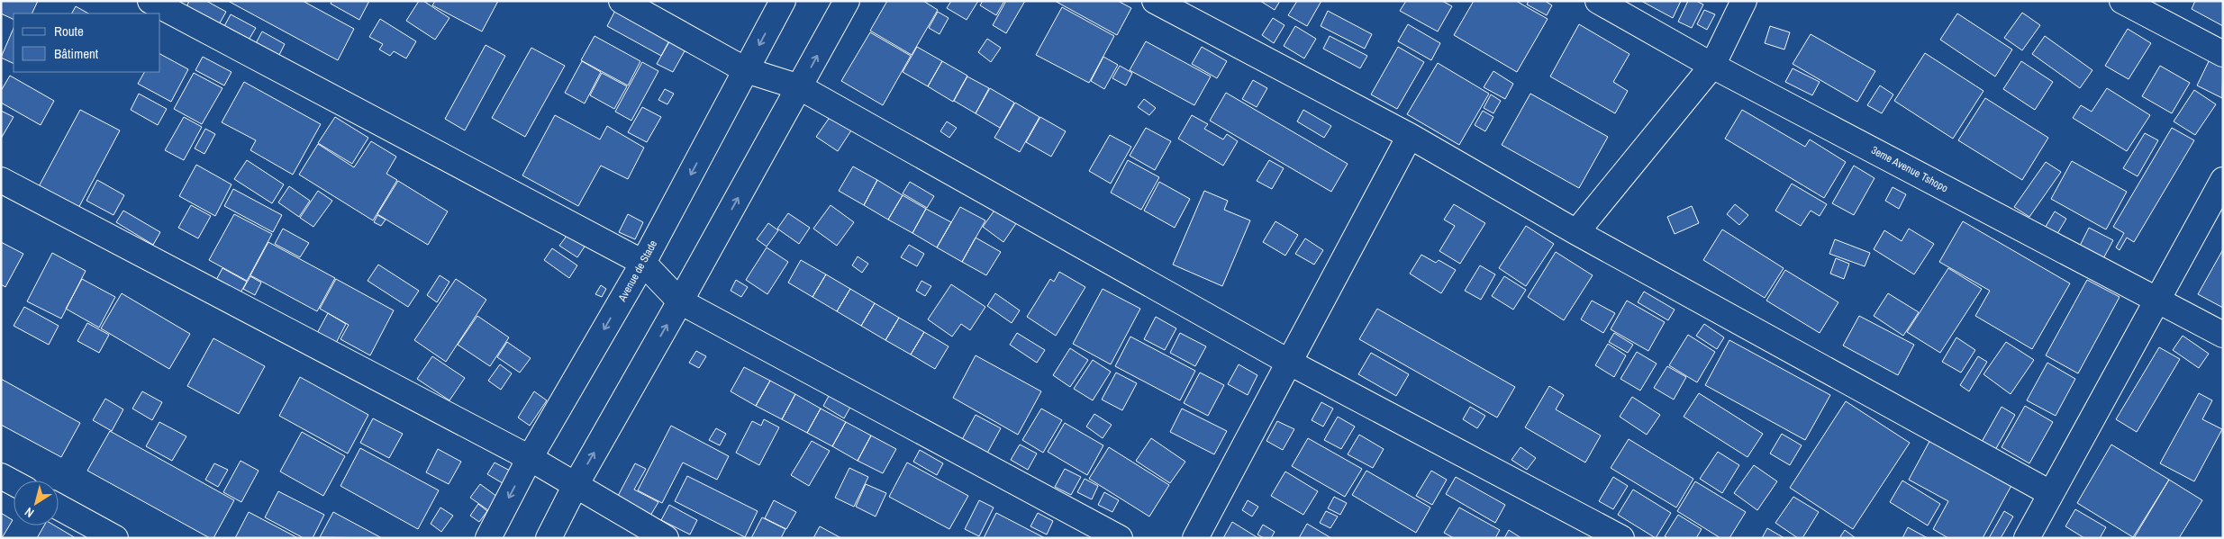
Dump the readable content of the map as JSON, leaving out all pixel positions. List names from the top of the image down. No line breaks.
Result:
{"streets":{"street":["3eme Avenue Tshopo","Avenue de Stade"]},"legend":["Route","Bâtiment"],"north":"bottom left"}
